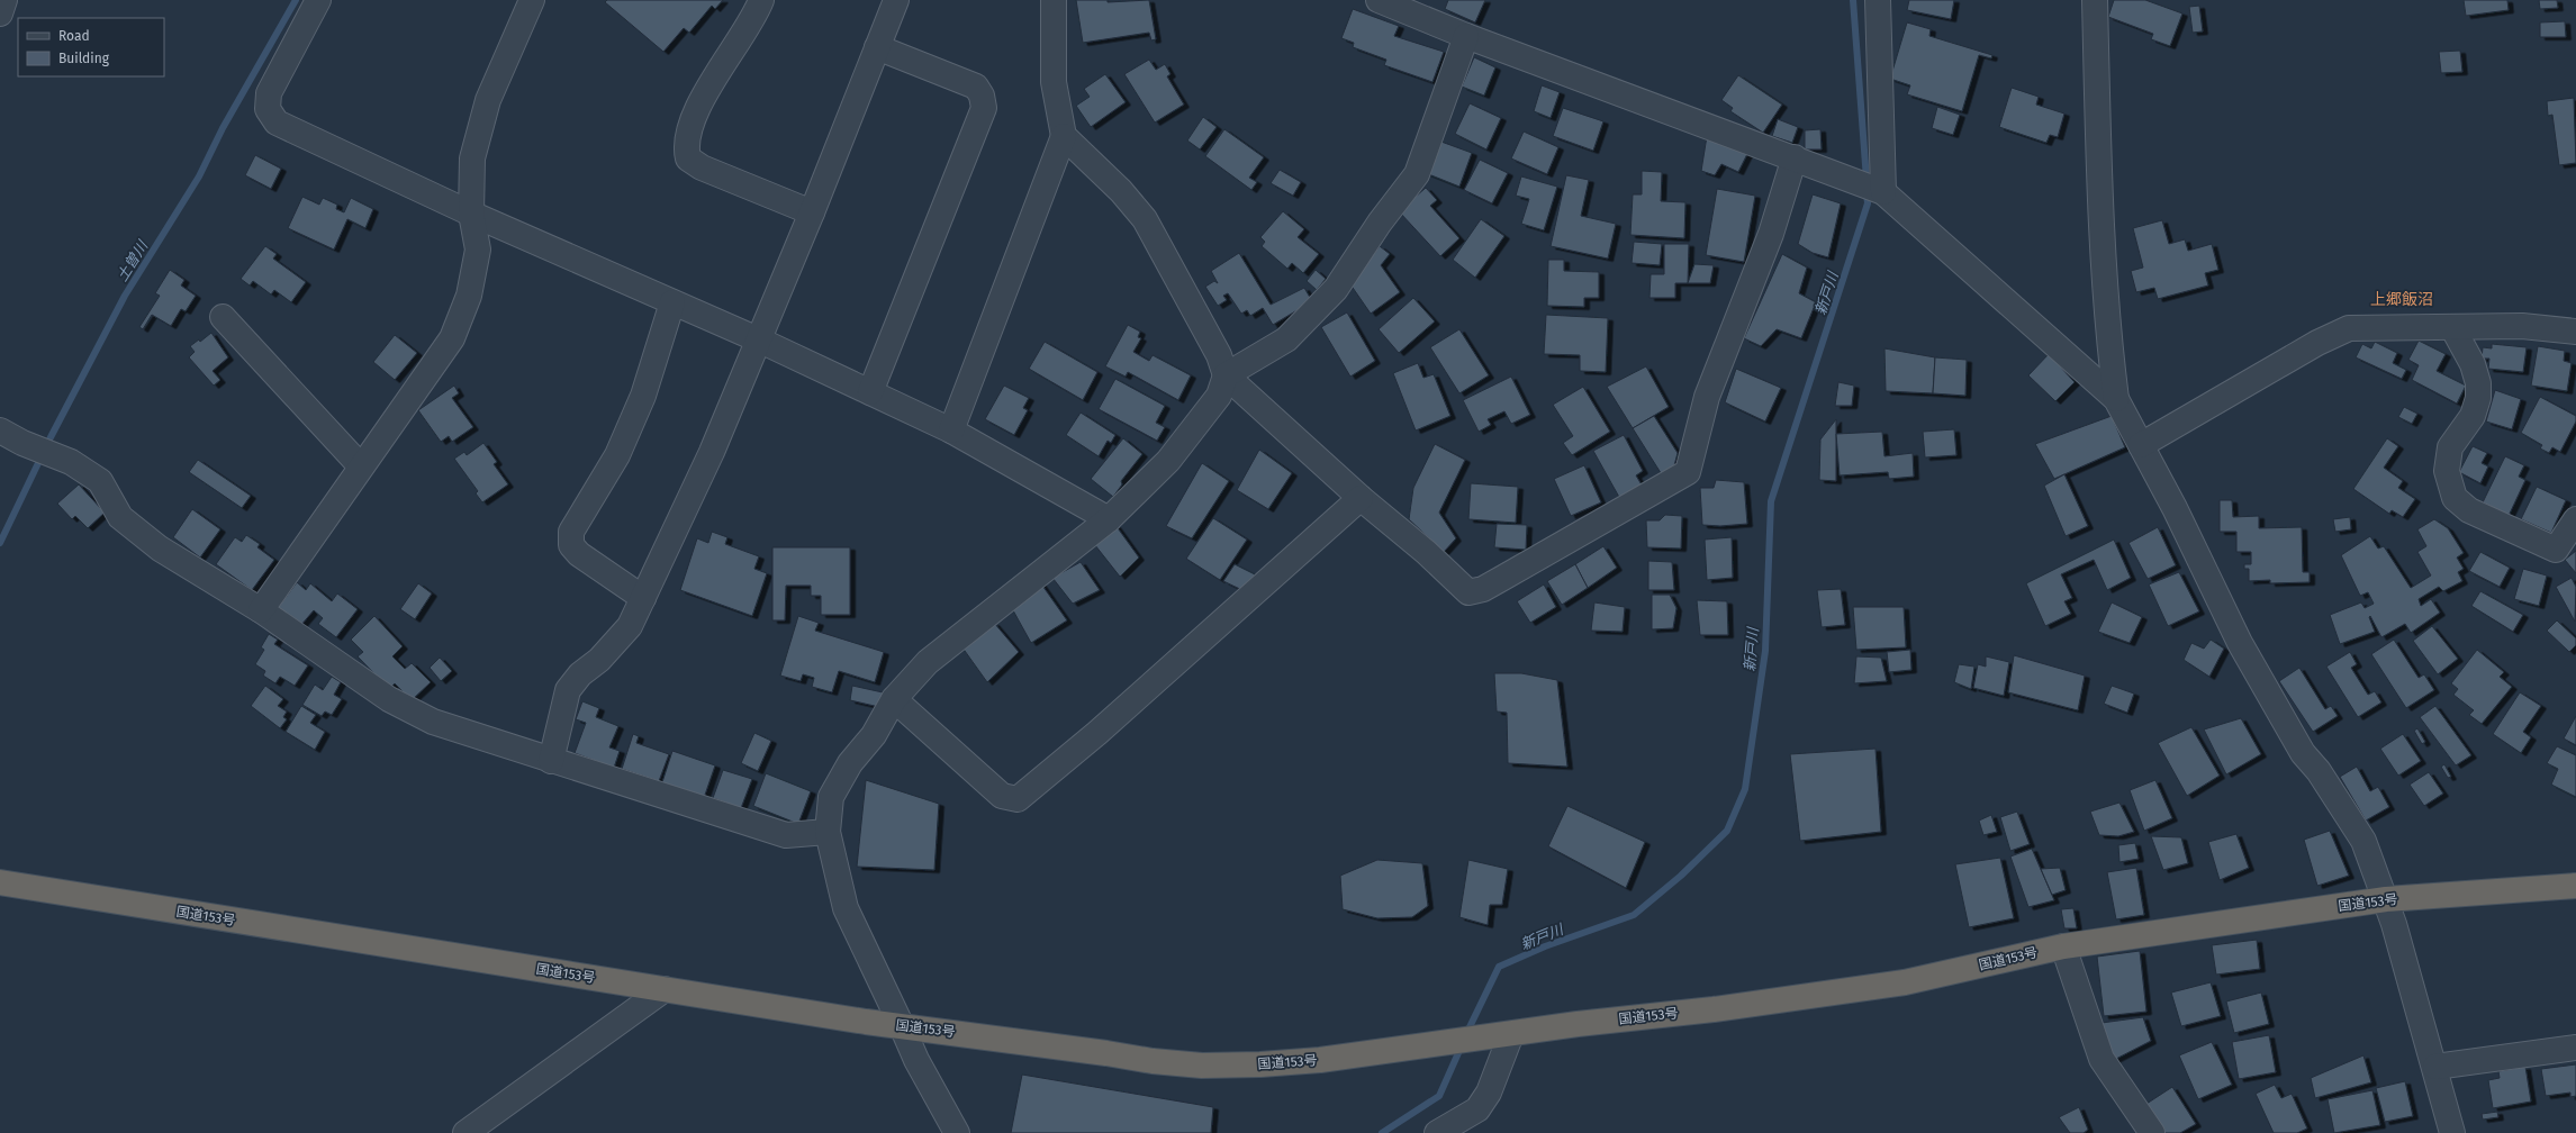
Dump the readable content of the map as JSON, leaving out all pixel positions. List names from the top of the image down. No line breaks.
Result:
{"streets":{"highway":["国道153号"]},"districts":["上郷飯沼"],"water":["土曽川","新戸川"],"legend":["Road","Building"]}
